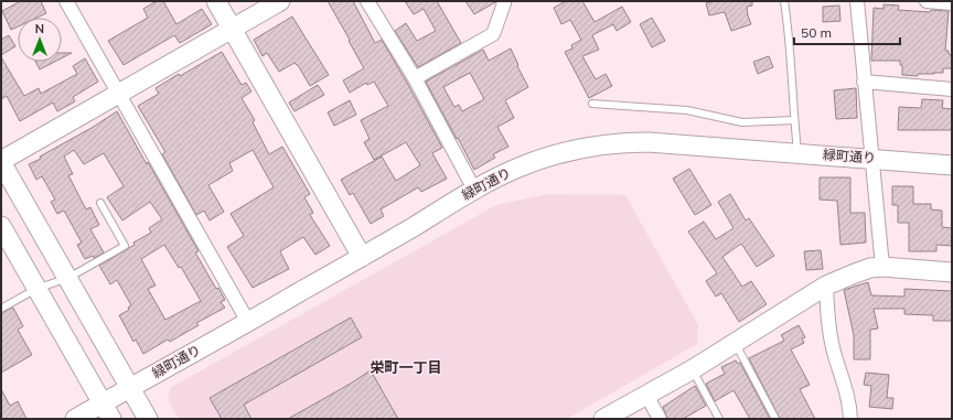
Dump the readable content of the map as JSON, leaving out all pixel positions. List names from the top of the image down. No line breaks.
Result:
{"streets":{"street":["緑町通り"]},"districts":["栄町一丁目"],"scale_bar":"50 m","north":"top"}
